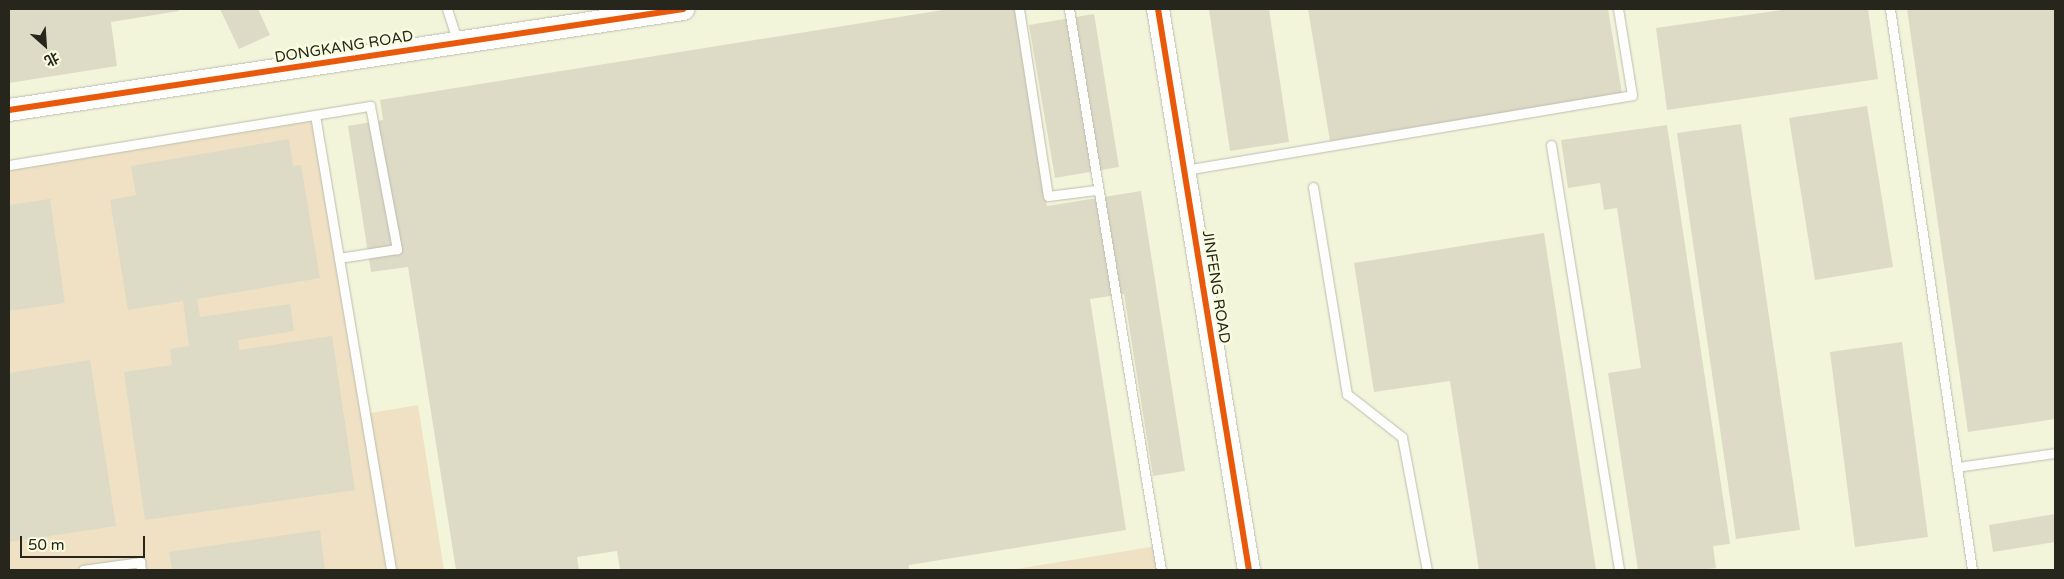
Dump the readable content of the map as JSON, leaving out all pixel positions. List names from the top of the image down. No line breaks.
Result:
{"streets":{"street":["DONGKANG ROAD","JINFENG ROAD"]},"scale_bar":"50 m","north":"bottom right"}
